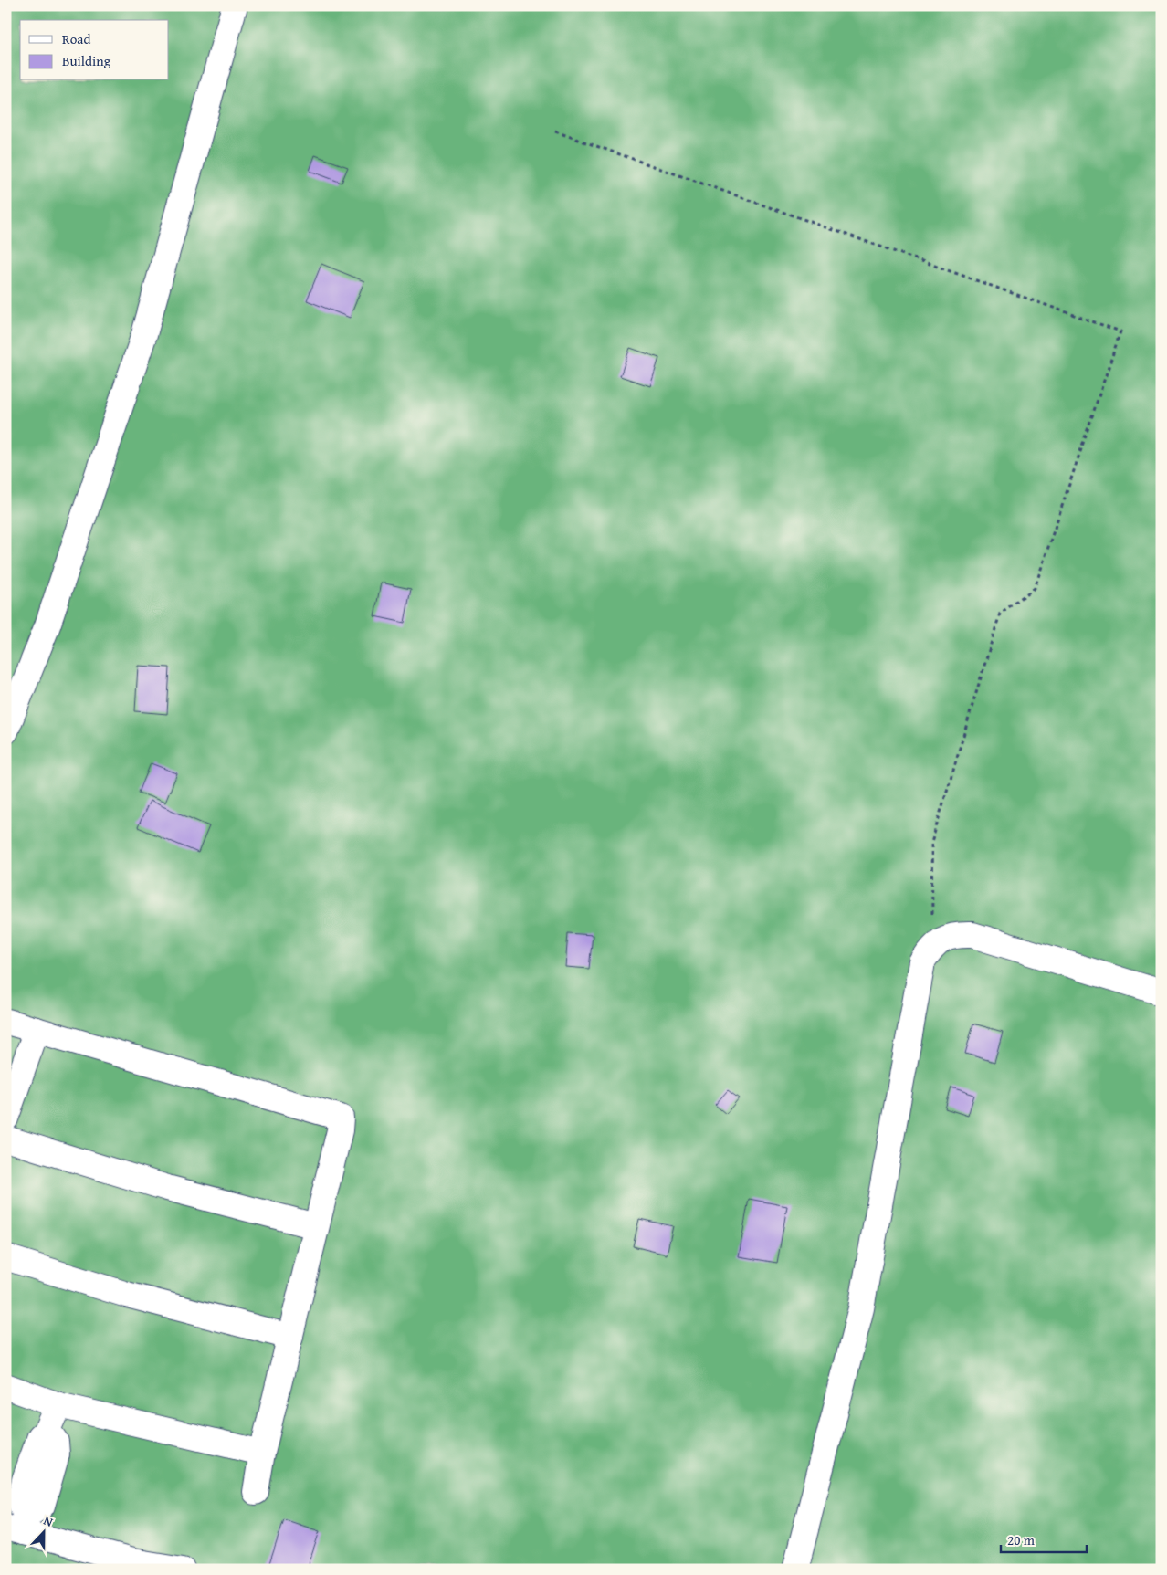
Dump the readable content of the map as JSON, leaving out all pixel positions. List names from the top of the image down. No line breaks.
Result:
{"legend":["Road","Building"],"scale_bar":"20 m","north":"top"}
